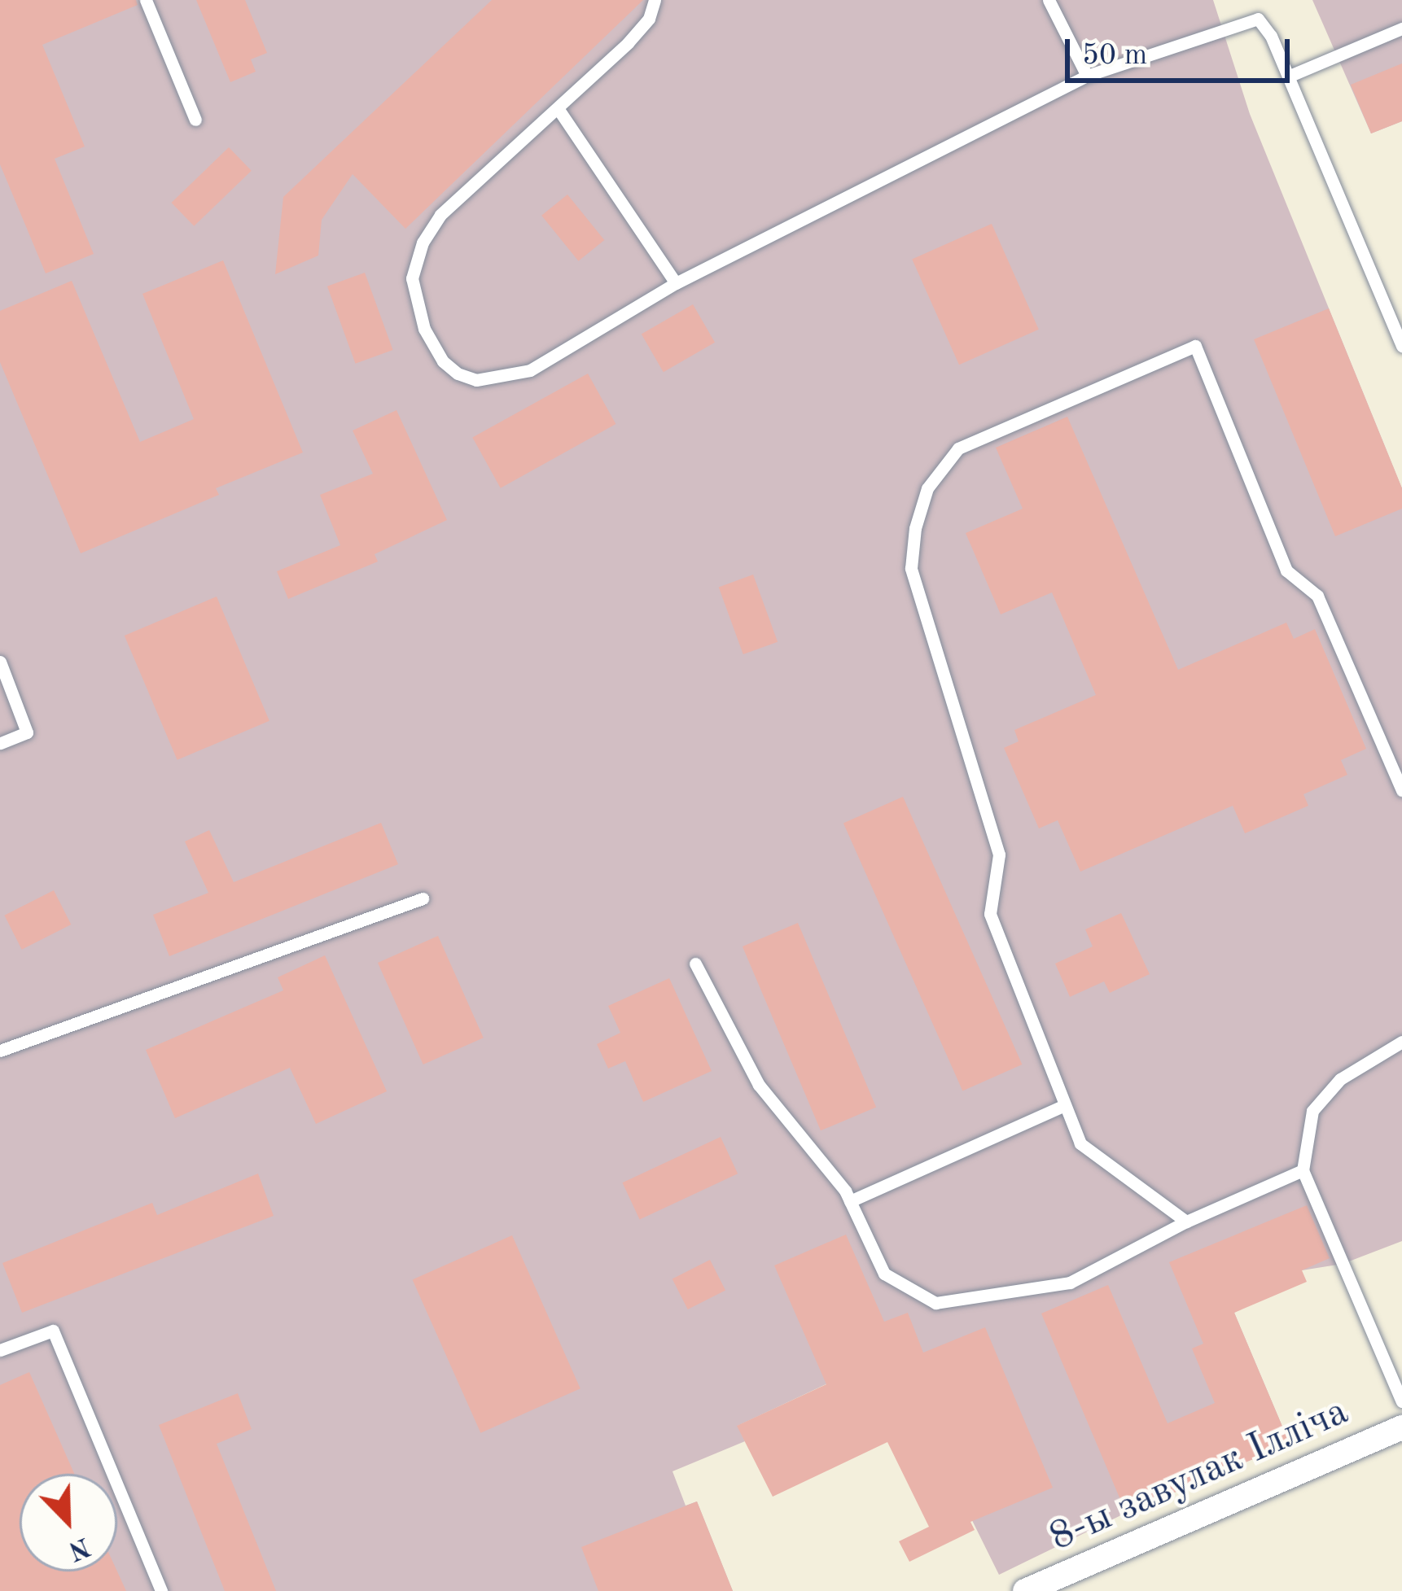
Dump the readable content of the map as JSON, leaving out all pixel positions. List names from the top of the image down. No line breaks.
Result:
{"streets":{"street":["8-ы завулак Ілліча"]},"scale_bar":"50 m","north":"bottom right"}
